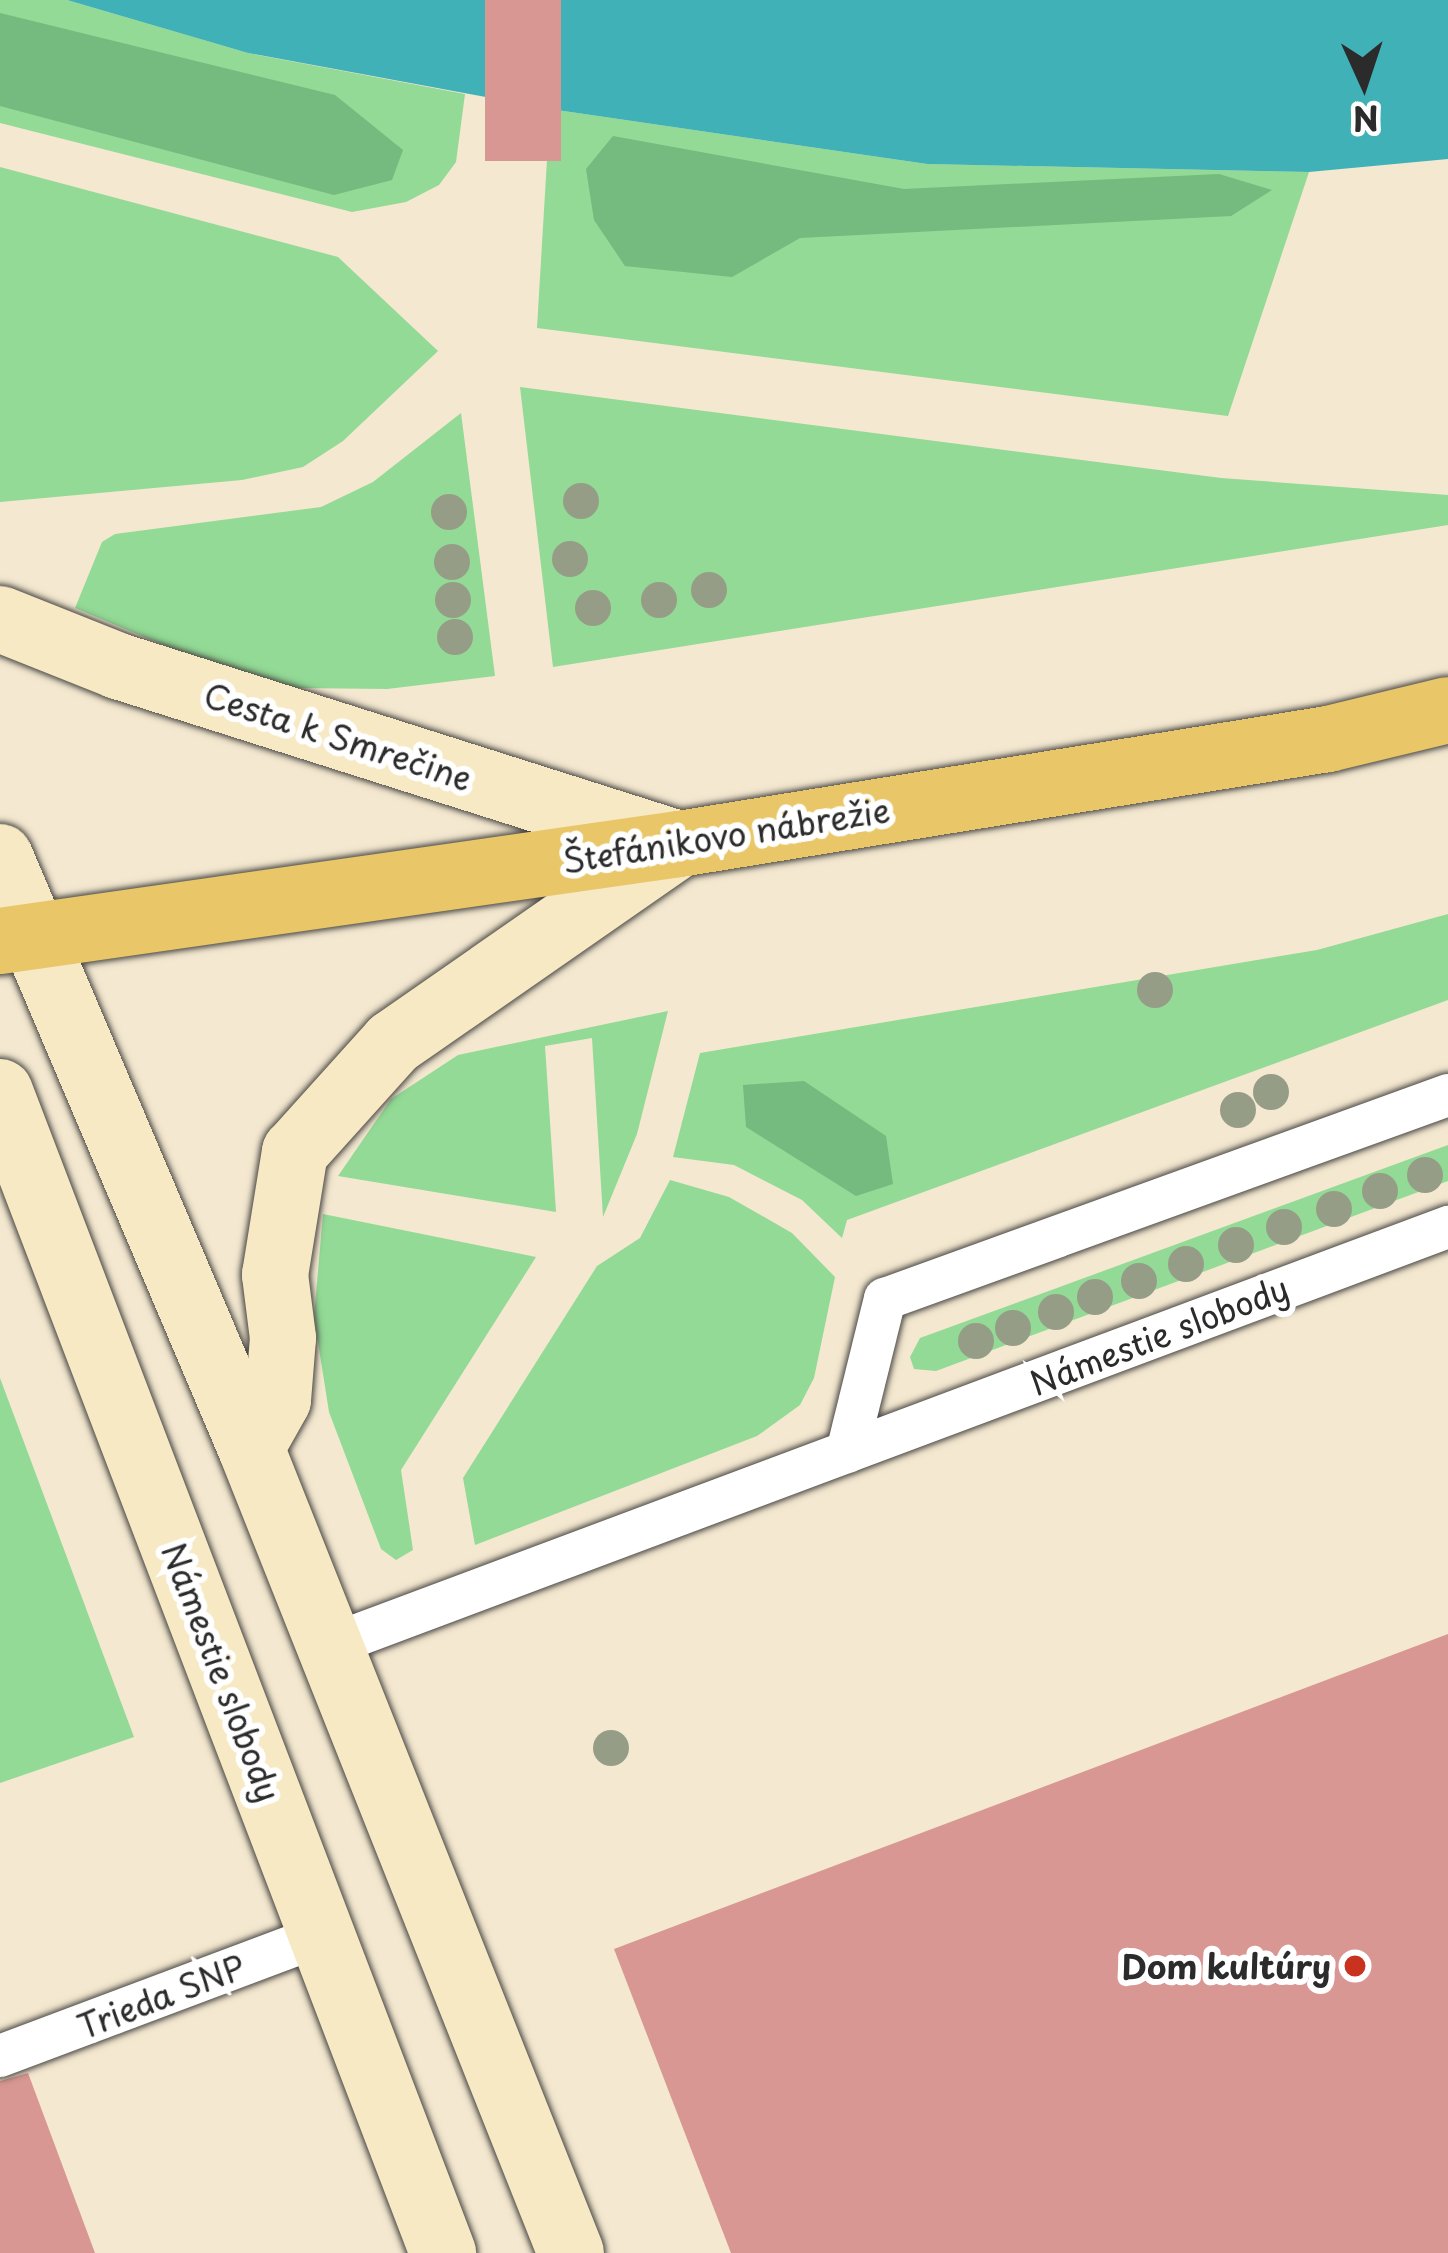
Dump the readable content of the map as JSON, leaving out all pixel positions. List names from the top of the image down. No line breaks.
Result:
{"streets":{"main road":["Štefánikovo nábrežie"],"street":["Cesta k Smrečine","Námestie slobody"],"lane":["Trieda SNP"]},"crossings":[["Cesta k Smrečine","Štefánikovo nábrežie"],["Námestie slobody","Trieda SNP"]],"places":["Dom kultúry"],"north":"bottom"}
